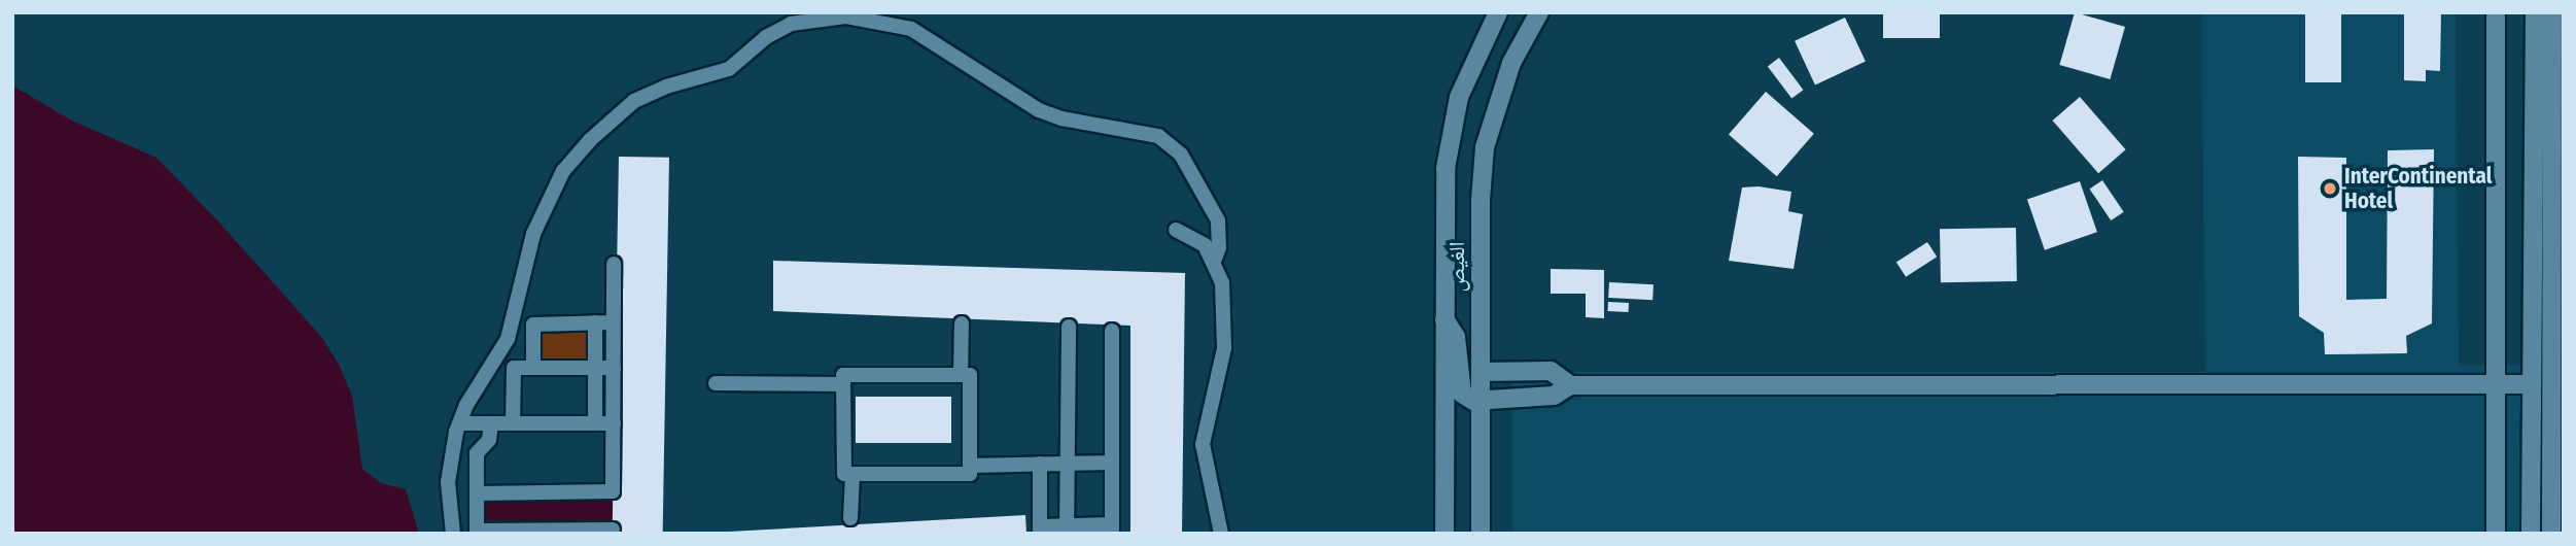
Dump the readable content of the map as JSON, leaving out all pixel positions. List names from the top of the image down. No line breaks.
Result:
{"streets":{"street":["الغيص"]},"places":["InterContinental Hotel"]}
